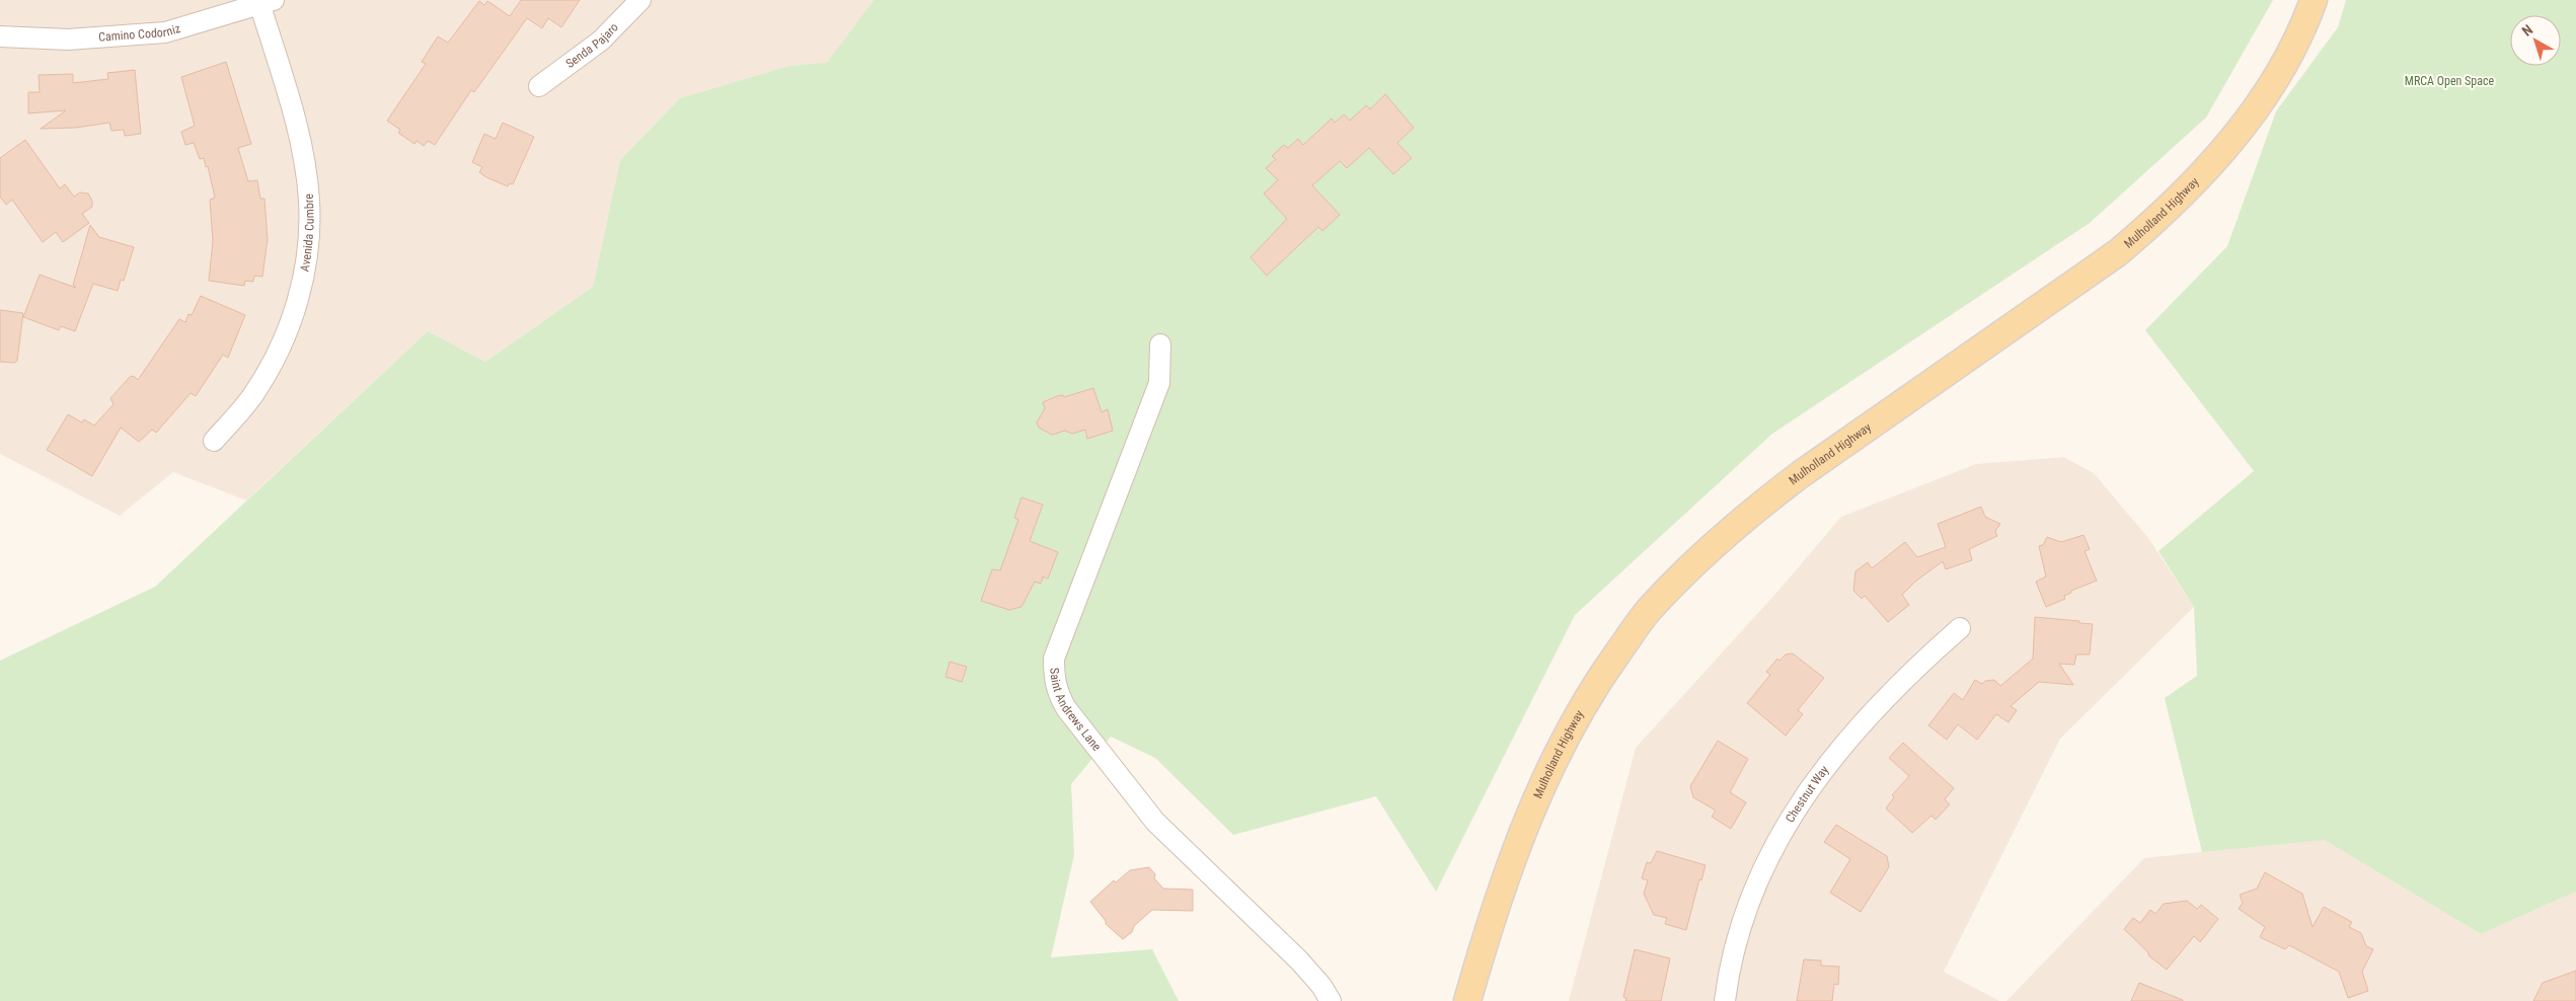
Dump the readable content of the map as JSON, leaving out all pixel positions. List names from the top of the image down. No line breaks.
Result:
{"streets":{"main road":["Mulholland Highway"],"street":["Camino Codorniz","Senda Pajaro","Avenida Cumbre","Saint Andrews Lane","Chestnut Way"]},"crossings":[["Camino Codorniz","Avenida Cumbre"]],"parks":["MRCA Open Space"],"north":"top left"}
